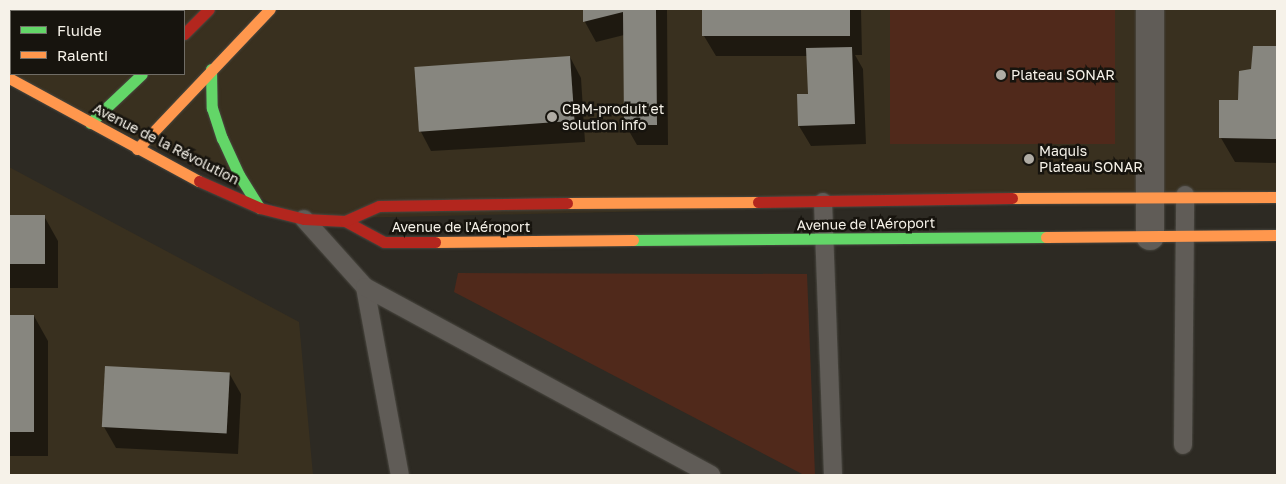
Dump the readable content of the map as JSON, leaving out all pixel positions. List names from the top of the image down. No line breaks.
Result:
{"streets":{"main road":["Avenue de la Révolution","Avenue de l'Aéroport"]},"crossings":[["Avenue de la Révolution","Avenue de l'Aéroport"]],"places":["Plateau SONAR","CBM-produit et solution info","Maquis Plateau SONAR"],"legend":["Fluide","Ralenti"]}
